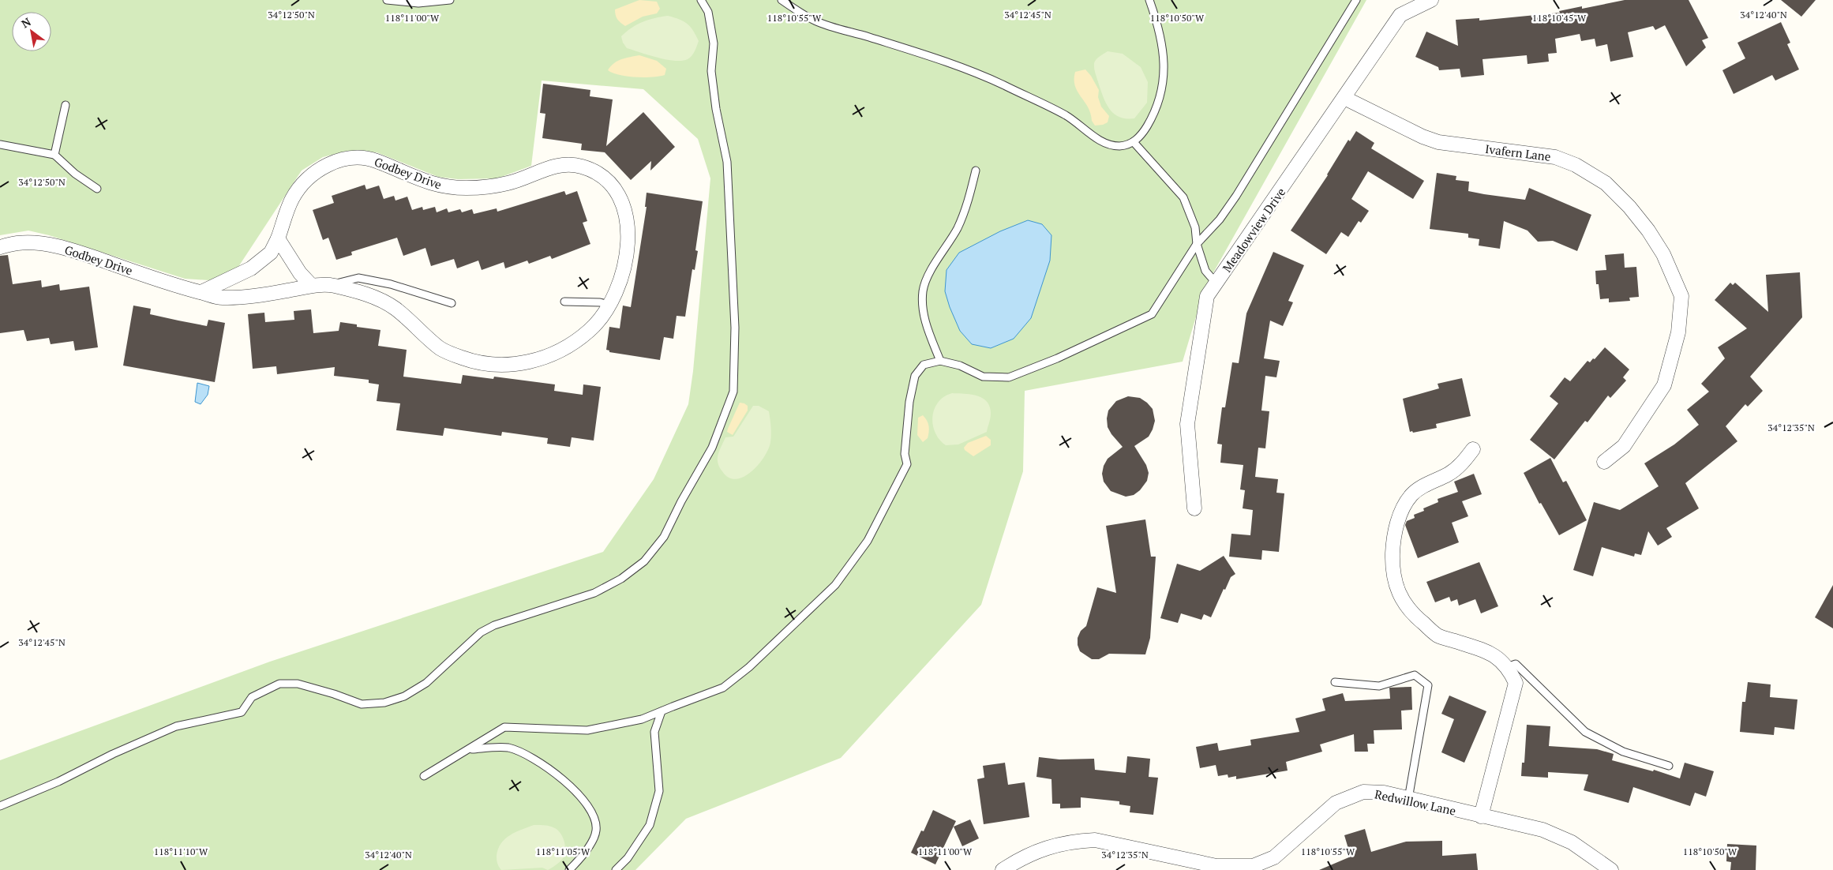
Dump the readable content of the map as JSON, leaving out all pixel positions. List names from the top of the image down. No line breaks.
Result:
{"streets":{"street":["Ivafern Lane","Godbey Drive","Meadowview Drive","Redwillow Lane"]},"crossings":[["Ivafern Lane","Meadowview Drive"]],"north":"top left","coordinates":["34°12'40\"N","34°12'50\"N","34°12'45\"N","118°11'00\"W","118°10'55\"W","118°10'50\"W","118°10'45\"W","34°12'35\"N","118°11'10\"W","118°11'05\"W"]}
